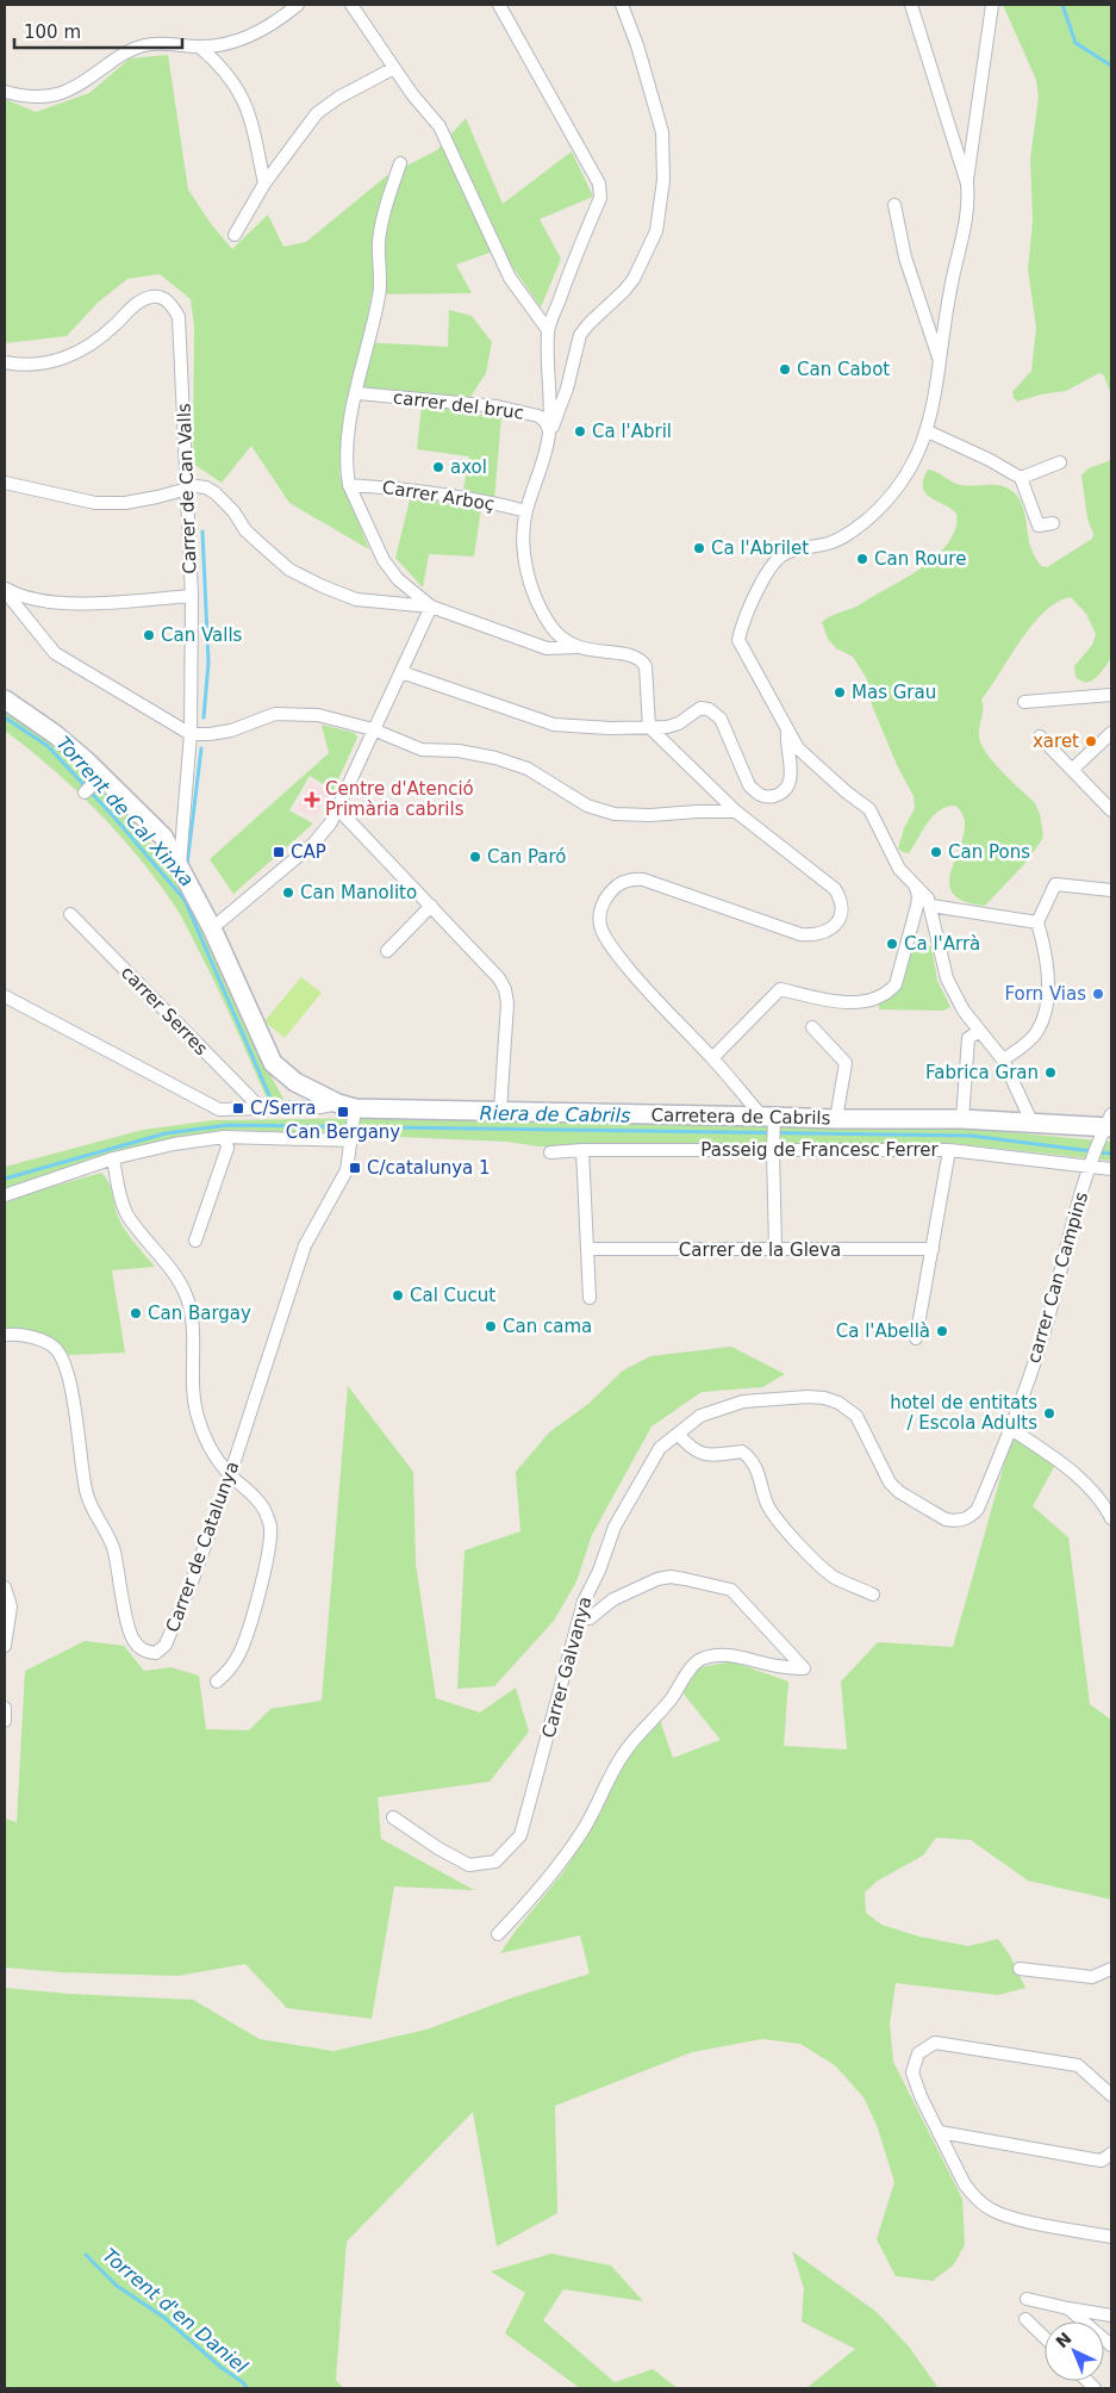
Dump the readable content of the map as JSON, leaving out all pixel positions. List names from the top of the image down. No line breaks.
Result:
{"streets":{"street":["carrer del bruc","Carrer de Can Valls","Carrer Arboç","carrer Serres","Carretera de Cabrils","Passeig de Francesc Ferrer","Carrer de la Gleva","carrer Can Campins","Carrer de Catalunya","Carrer Galvanya"]},"crossings":[["Carrer de Can Valls","Carretera de Cabrils"],["Carretera de Cabrils","carrer Can Campins"],["Carretera de Cabrils","Carrer de Catalunya"],["Passeig de Francesc Ferrer","carrer Can Campins"],["carrer Can Campins","Carrer Galvanya"]],"water":["Torrent de Cal Xinxa","Riera de Cabrils","Torrent d'en Daniel"],"places":{"other":["Can Cabot","Ca l'Abril","axol","Ca l'Abrilet","Can Roure","Can Valls","Mas Grau","xaret","Can Pons","Can Paró","Can Manolito","Ca l'Arrà","Forn Vias","Fabrica Gran","Cal Cucut","Can Bargay","Can cama","Ca l'Abellà","hotel de entitats / Escola Adults"],"health":["Centre d'Atenció Primària cabrils"],"transit":["CAP","C/Serra","Can Bergany","C/catalunya 1"]},"scale_bar":"100 m","north":"top left"}
